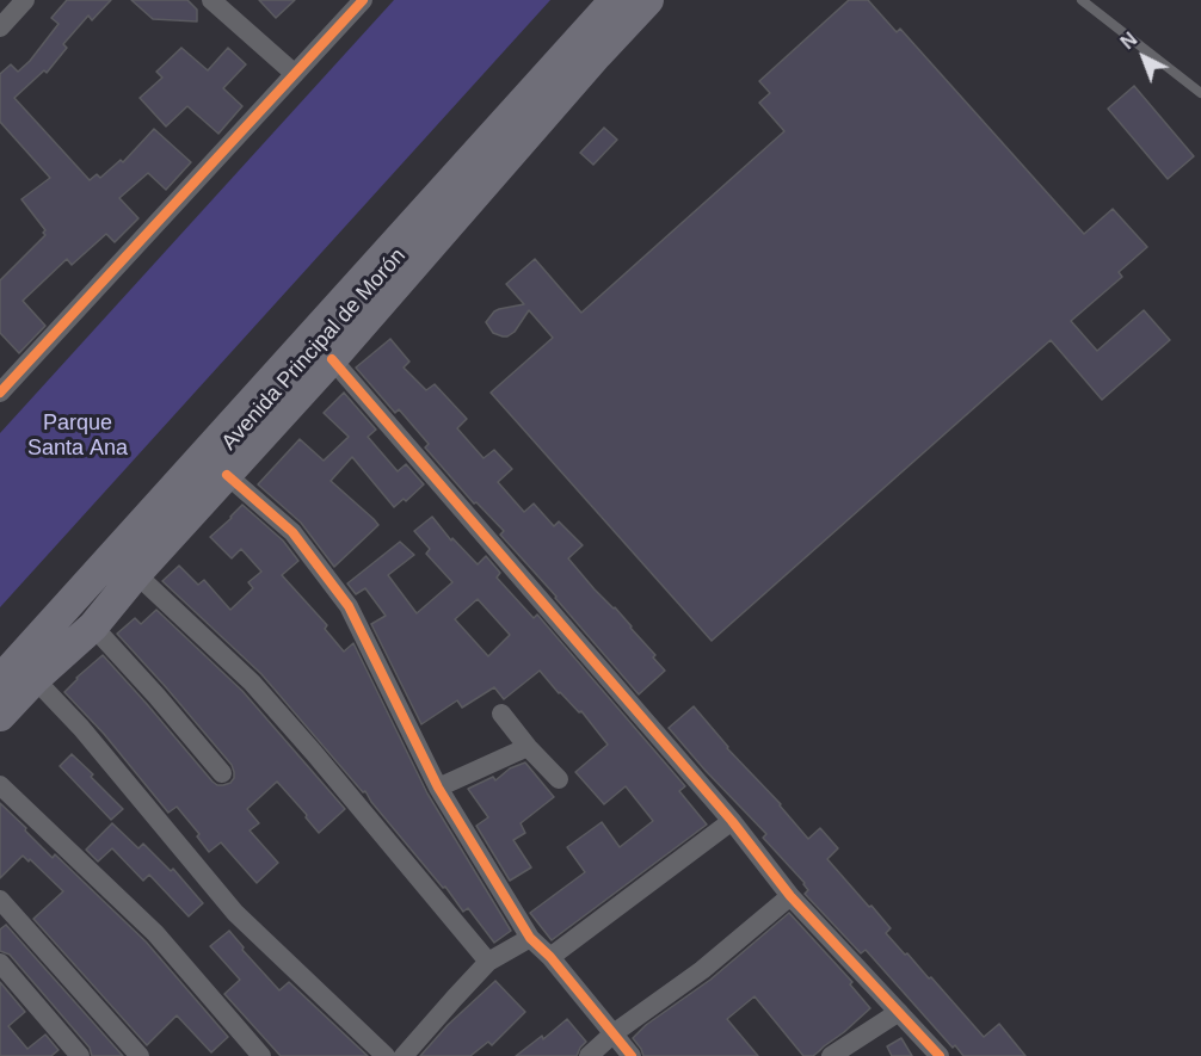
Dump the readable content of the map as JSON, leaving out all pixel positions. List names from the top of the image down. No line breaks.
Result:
{"streets":{"main road":["Avenida Principal de Morón"]},"parks":["Parque Santa Ana"],"north":"top left"}
